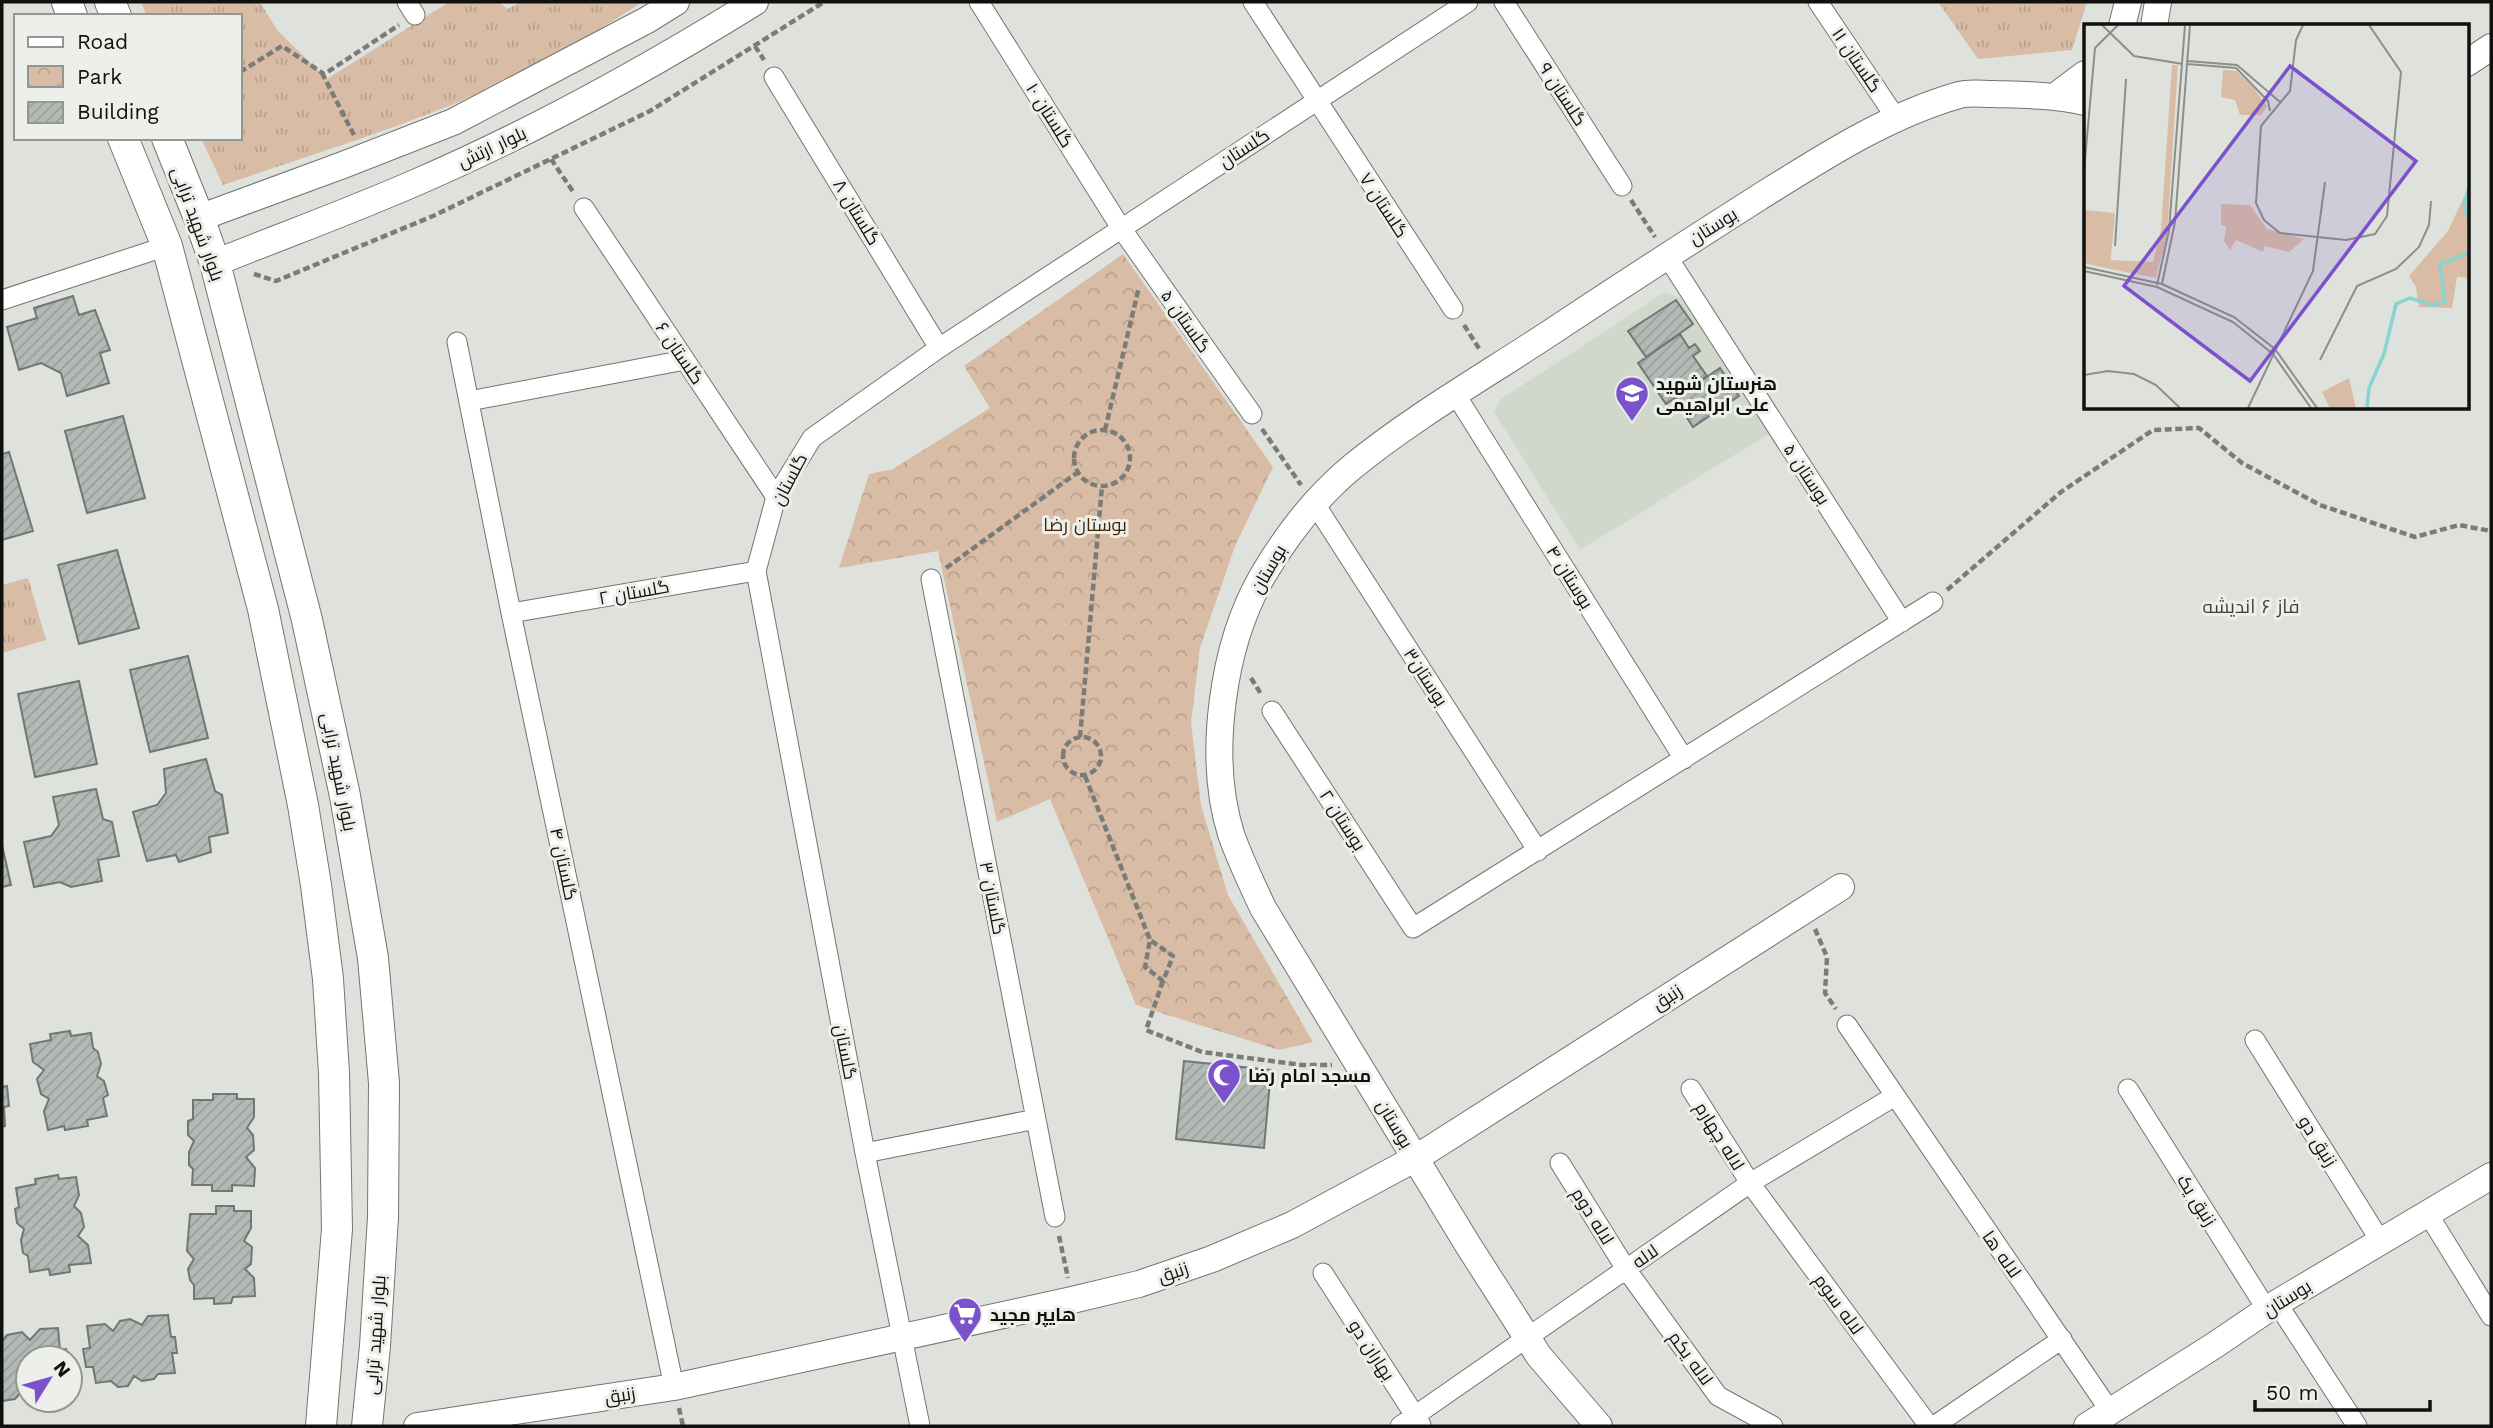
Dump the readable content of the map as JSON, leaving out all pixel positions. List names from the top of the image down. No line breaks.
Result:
{"streets":{"main road":["بلوار شهید ترابی"],"street":["گلستان ۱۱","گلستان ۹","گلستان ۱۰","بلوار ارتش","گلستان","گلستان ۷","گلستان ۸","بوستان","گلستان ۵","گلستان ۶","بوستان ۵","بوستان ۴","گلستان ۲","بوستان۳","بوستان ۲","گلستان ۴","گلستان ۳","زنبق","لاله چهارم","زنبق دو","زنبق یک","لاله دوم","لاله ها","لاله","لاله سوم","بهاران دو","لاله یکم"]},"crossings":[["گلستان ۱۱","بوستان"],["گلستان ۱۰","گلستان"],["گلستان ۱۰","گلستان ۵"],["بلوار ارتش","بلوار شهید ترابی"],["گلستان","گلستان ۷"],["گلستان","گلستان ۸"],["گلستان","گلستان ۵"],["گلستان","گلستان ۶"],["گلستان","گلستان ۲"],["گلستان","زنبق"],["بوستان","بوستان ۵"],["بوستان","بوستان ۴"],["بوستان","بوستان۳"],["بوستان","زنبق"],["بوستان","زنبق دو"],["بوستان","زنبق یک"],["بوستان","لاله ها"],["بوستان","لاله"],["گلستان ۲","گلستان ۴"],["بوستان۳","بوستان ۲"],["گلستان ۴","زنبق"],["لاله چهارم","لاله"],["لاله چهارم","لاله سوم"],["لاله دوم","لاله"],["لاله دوم","لاله یکم"],["لاله ها","لاله"],["لاله","لاله سوم"],["لاله","بهاران دو"],["لاله","لاله یکم"]],"districts":["فاز ۶ اندیشه"],"parks":["بوستان رضا"],"places":{"school or university":["هنرستان شهید علی ابراهیمی"],"mosque":["مسجد امام رضا"],"supermarket":["هایپر مجید"]},"legend":["Road","Park","Building"],"scale_bar":"50 m","north":"top right"}
